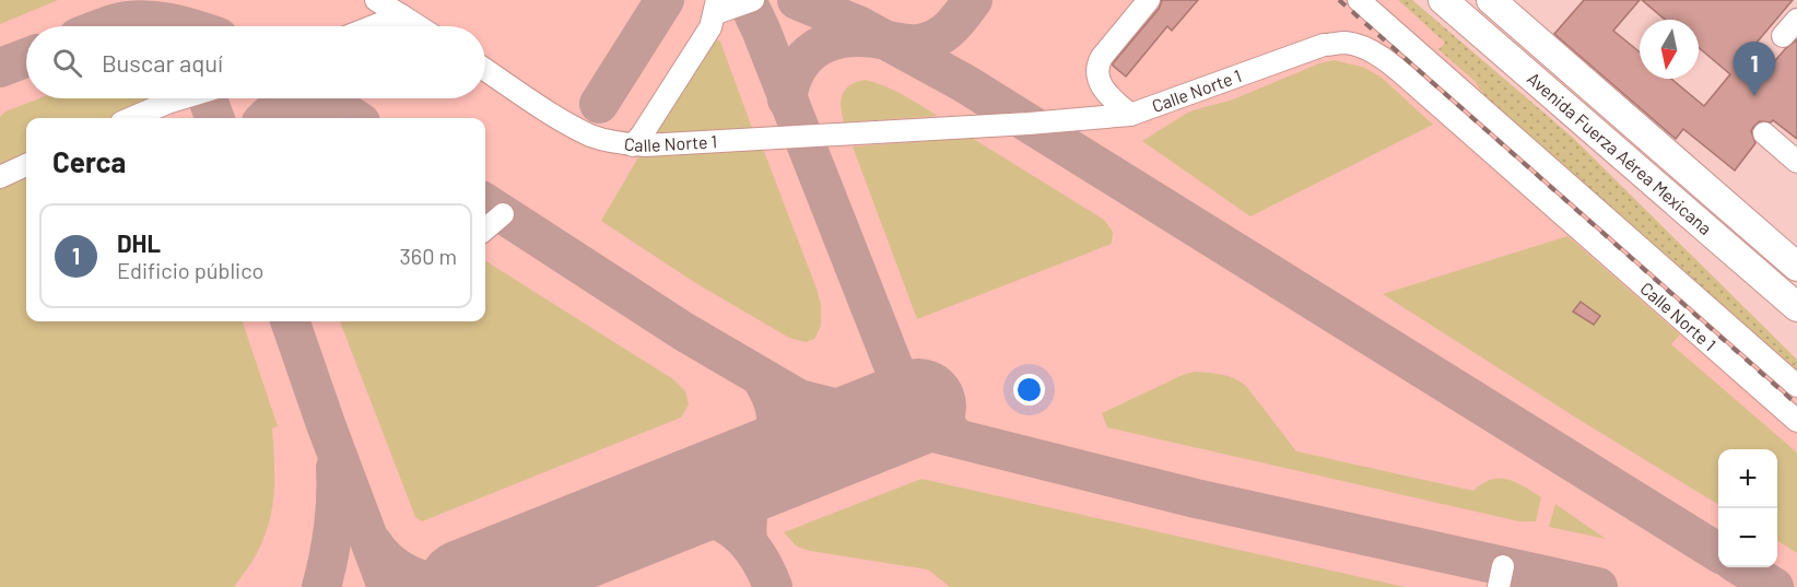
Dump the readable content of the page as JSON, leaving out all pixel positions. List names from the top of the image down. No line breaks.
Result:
{"streets":{"main road":["Avenida Fuerza Aérea Mexicana"],"street":["Calle Norte 1"]},"north":"bottom","page":{"search":"Buscar aquí","pins":"1","heading":"Cerca","list":[{"mark":"1","name":"DHL","note":"Edificio público","value":"360 m"}],"map_buttons":["+","−"]}}
